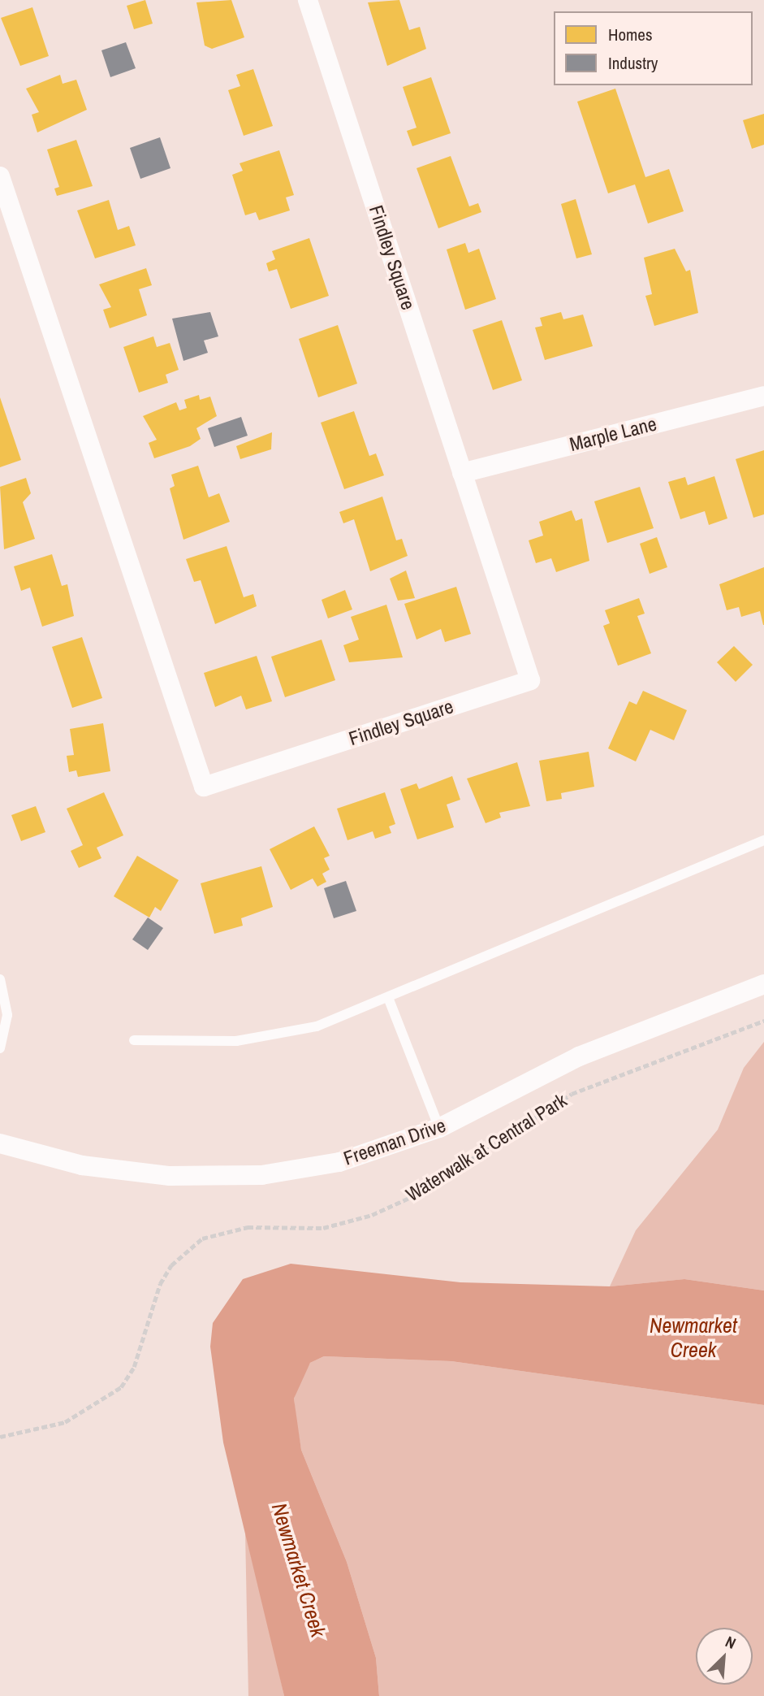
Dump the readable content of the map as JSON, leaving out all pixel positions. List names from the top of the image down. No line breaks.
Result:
{"streets":{"street":["Findley Square","Marple Lane","Freeman Drive"],"path":["Waterwalk at Central Park"]},"crossings":[["Findley Square","Marple Lane"]],"water":["Newmarket Creek"],"legend":["Homes","Industry"],"north":"top right"}
